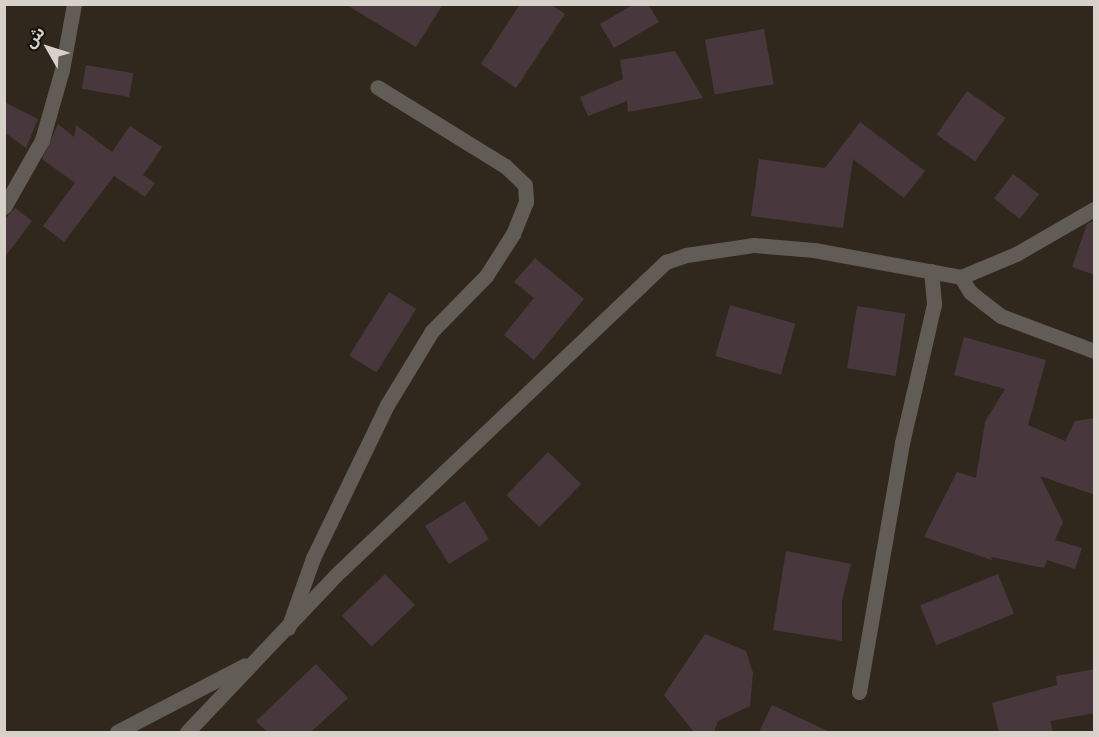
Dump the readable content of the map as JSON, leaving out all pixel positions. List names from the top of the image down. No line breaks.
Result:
{"north":"top left"}
